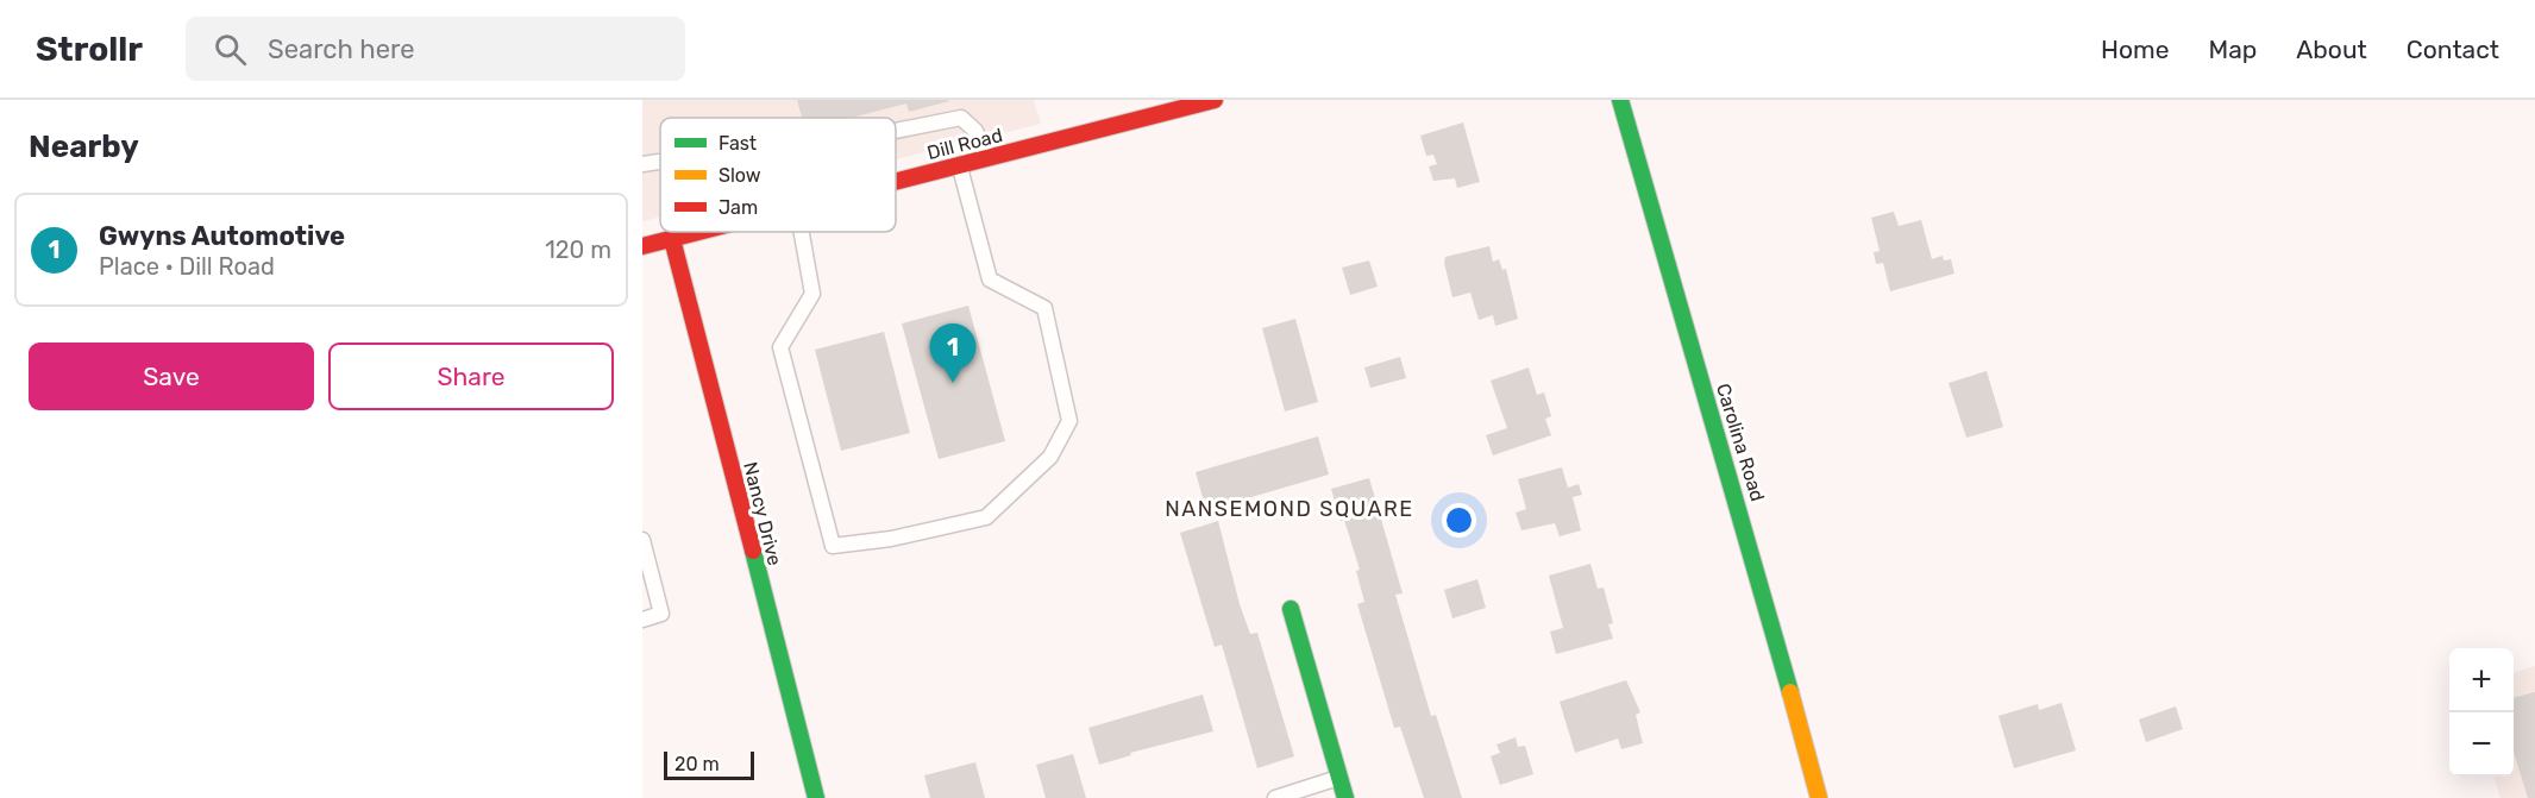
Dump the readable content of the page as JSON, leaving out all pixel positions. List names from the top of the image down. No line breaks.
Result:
{"streets":{"street":["Dill Road","Carolina Road","Nancy Drive"]},"crossings":[["Dill Road","Nancy Drive"]],"districts":["NANSEMOND SQUARE"],"legend":["Fast","Slow","Jam"],"scale_bar":"20 m","page":{"header":"Strollr","search":"Search here","nav":["Home","Map","About","Contact"],"heading":"Nearby","list":[{"mark":"1","name":"Gwyns Automotive","note":"Place · Dill Road","value":"120 m"}],"buttons":["Save","Share"],"pins":"1","map_buttons":["+","−"],"scale":"20 m"}}
